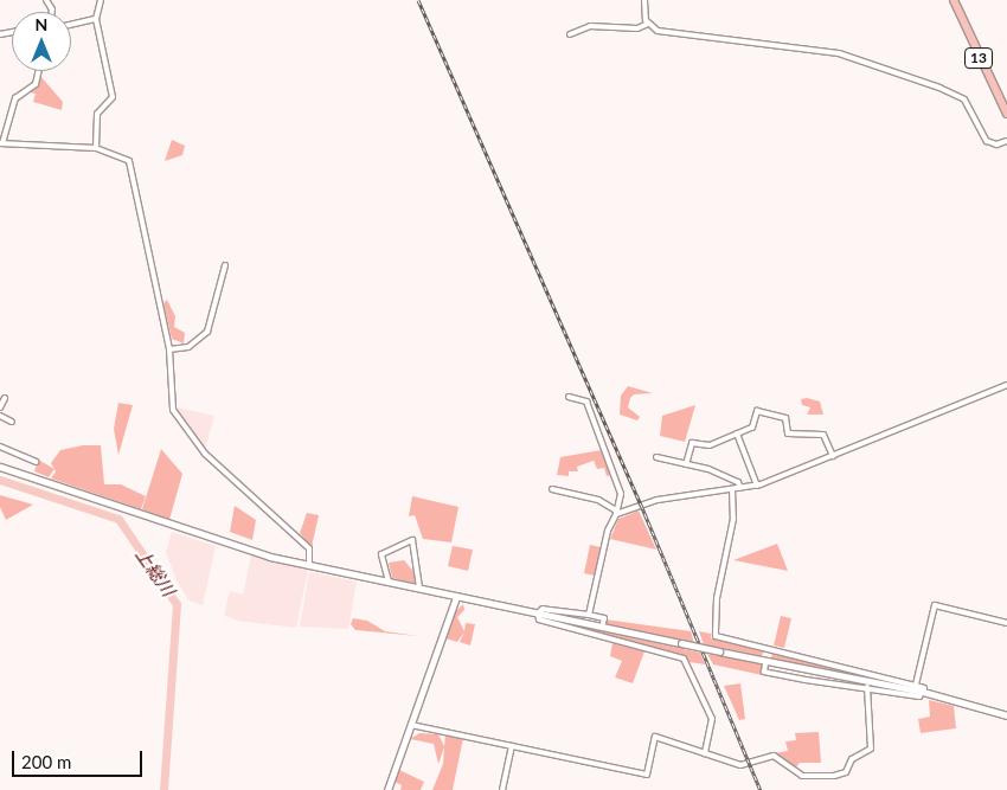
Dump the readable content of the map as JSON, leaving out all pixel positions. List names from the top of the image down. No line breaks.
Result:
{"streets":{"highway":["13"]},"water":["上総川"],"scale_bar":"200 m","north":"top"}
